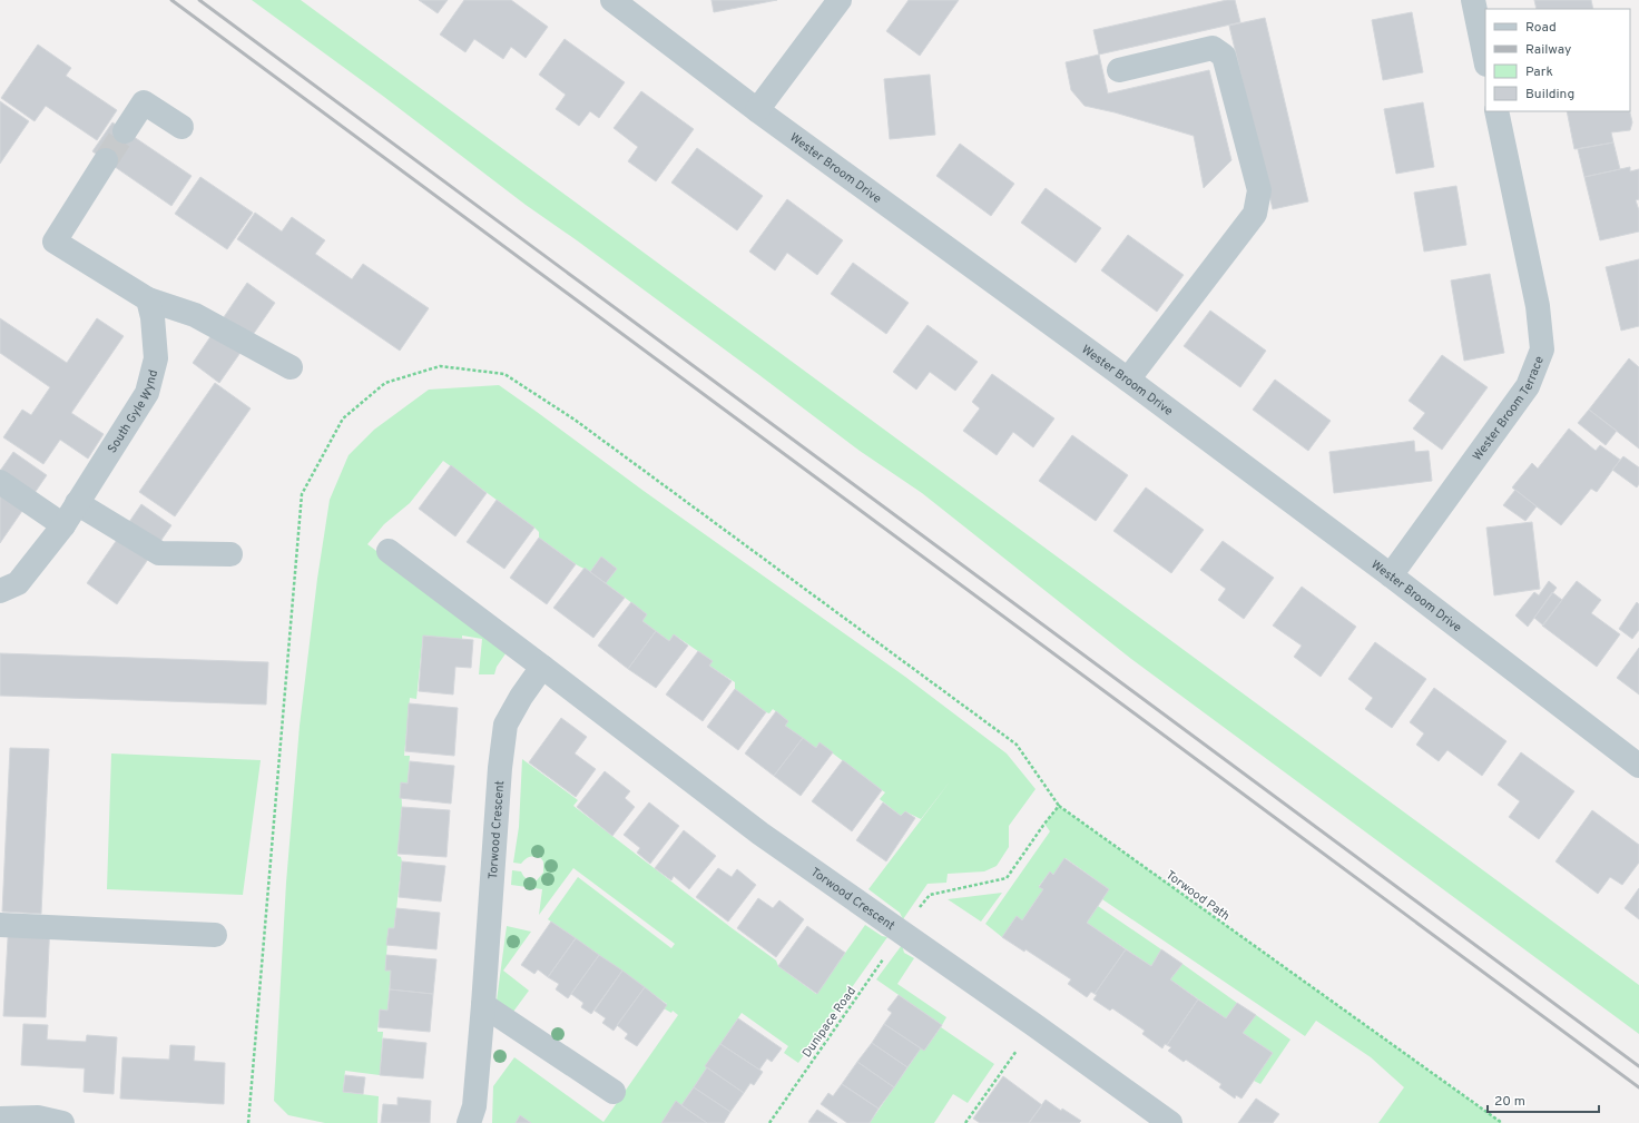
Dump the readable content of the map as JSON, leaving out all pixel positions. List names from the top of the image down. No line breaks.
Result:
{"streets":{"street":["Wester Broom Drive","Wester Broom Terrace","South Gyle Wynd","Torwood Crescent"],"path":["Torwood Path","Dunipace Road"]},"crossings":[["Wester Broom Drive","Wester Broom Terrace"],["Torwood Crescent","Torwood Path"],["Torwood Crescent","Dunipace Road"],["Torwood Path","Dunipace Road"]],"legend":["Road","Railway","Park","Building"],"scale_bar":"20 m"}
